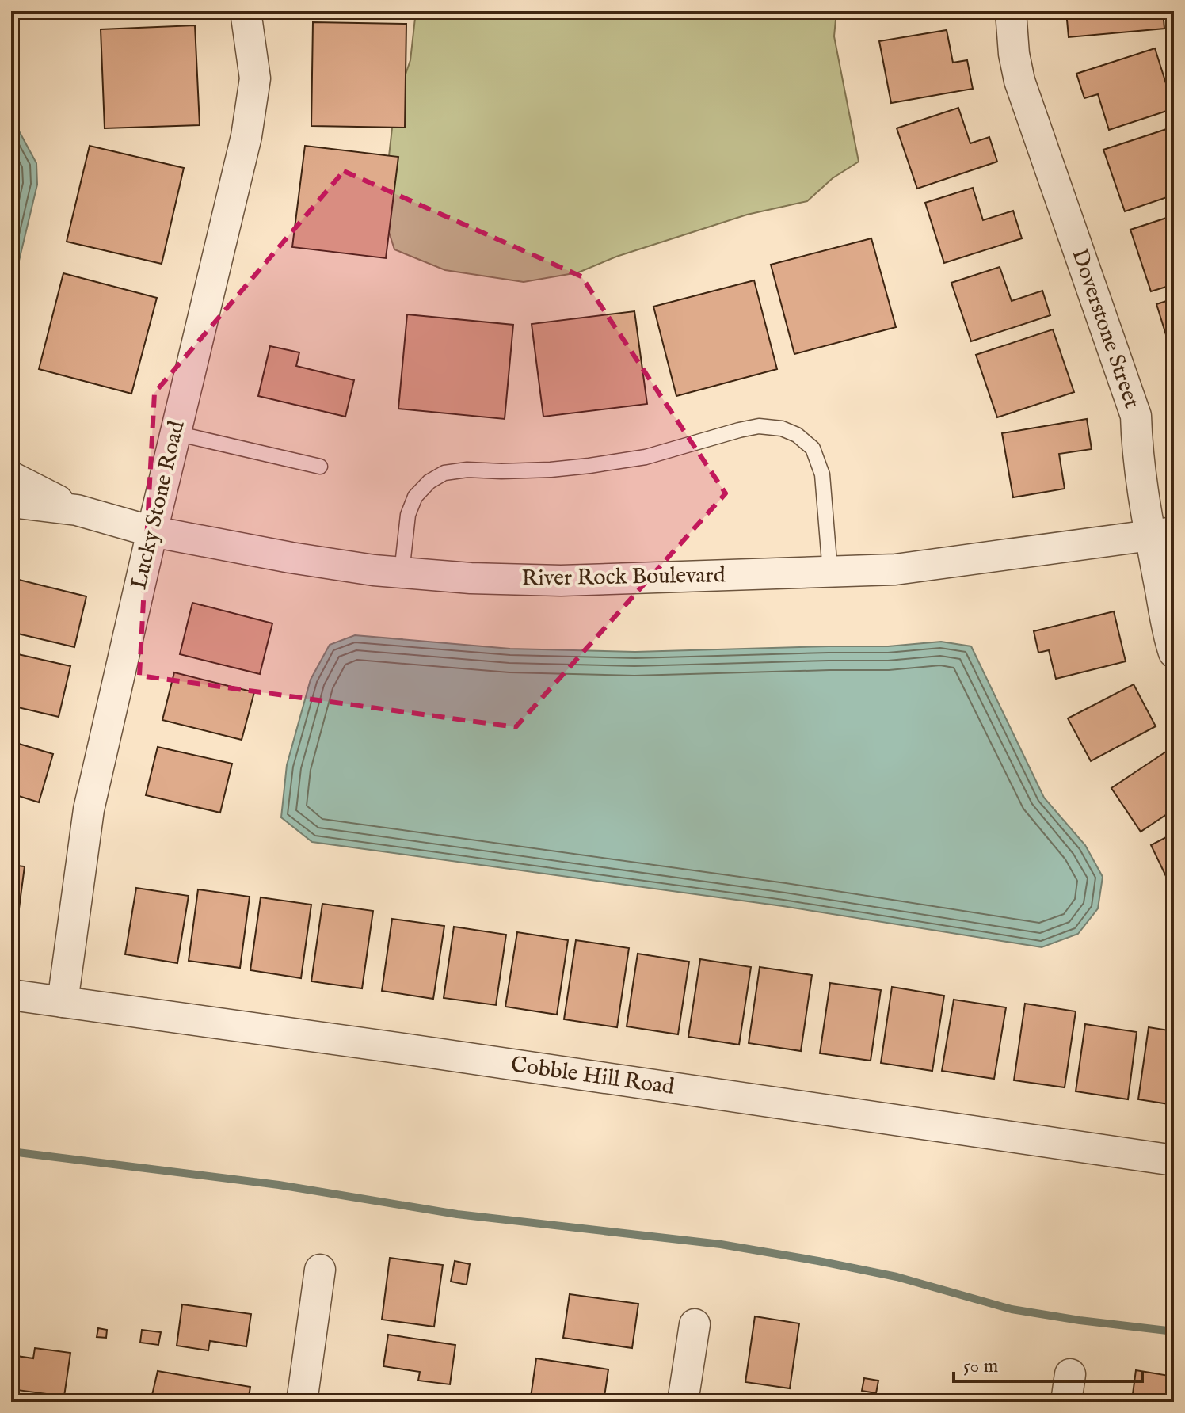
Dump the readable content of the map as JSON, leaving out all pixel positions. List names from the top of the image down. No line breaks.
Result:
{"streets":{"street":["Doverstone Street","Lucky Stone Road","River Rock Boulevard","Cobble Hill Road"]},"crossings":[["Doverstone Street","River Rock Boulevard"],["Lucky Stone Road","River Rock Boulevard"],["Lucky Stone Road","Cobble Hill Road"]],"scale_bar":"50 m"}
